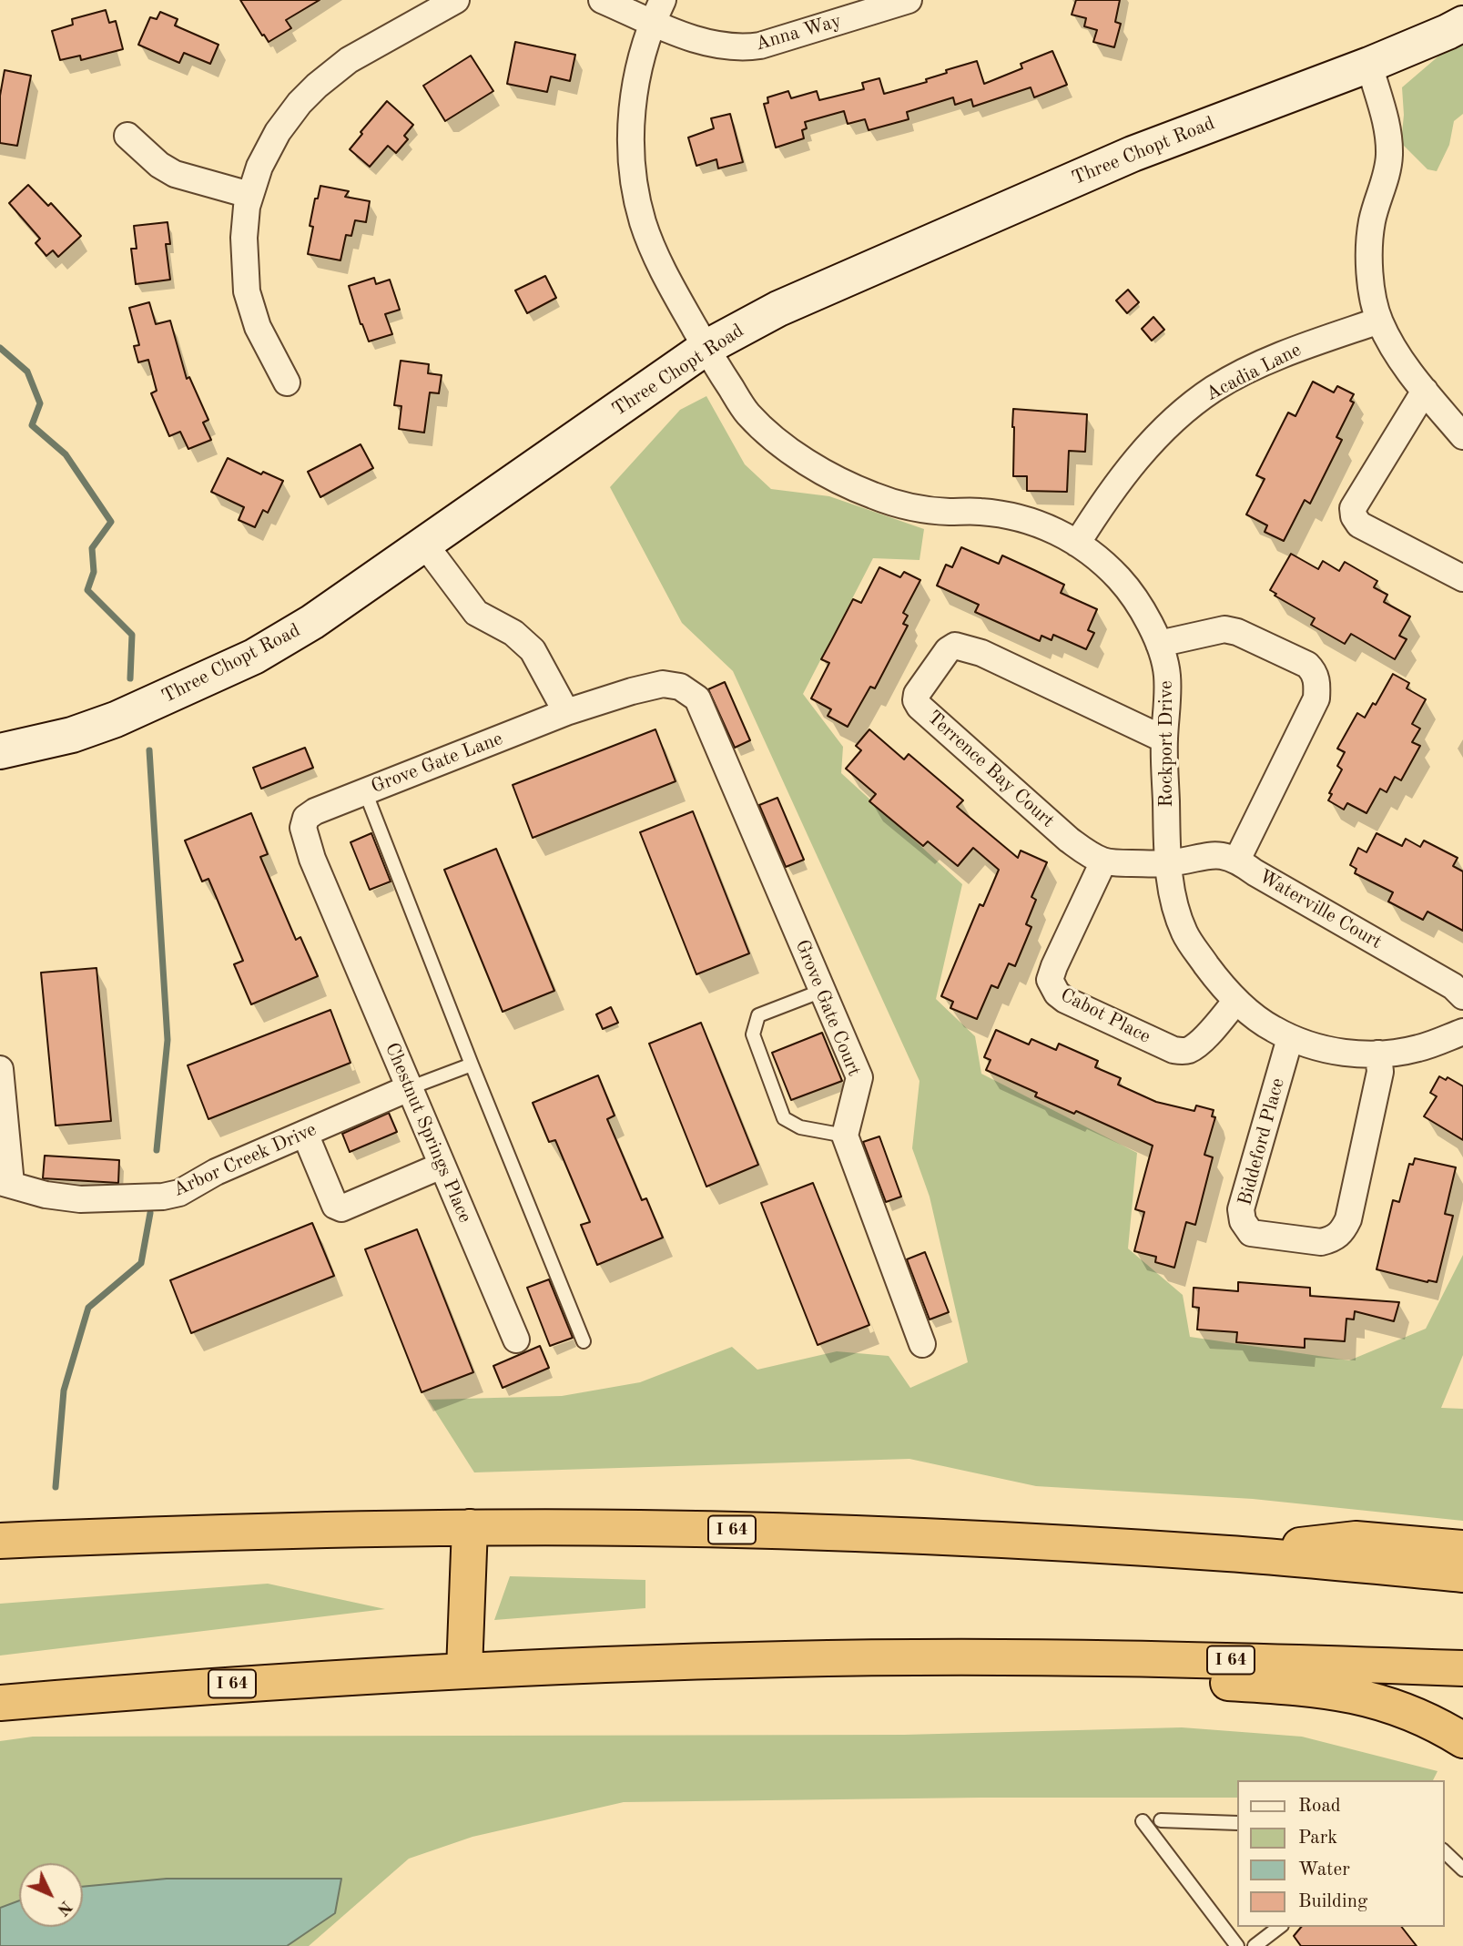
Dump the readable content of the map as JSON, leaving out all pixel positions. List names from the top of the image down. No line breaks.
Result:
{"streets":{"highway":["I 64"],"main road":["Three Chopt Road"],"street":["Anna Way","Acadia Lane","Rockport Drive","Grove Gate Lane","Terrence Bay Court","Waterville Court","Grove Gate Court","Cabot Place","Chestnut Springs Place","Biddeford Place","Arbor Creek Drive"]},"crossings":[["Anna Way","Rockport Drive"],["Three Chopt Road","Rockport Drive"],["Acadia Lane","Rockport Drive"],["Rockport Drive","Terrence Bay Court"],["Rockport Drive","Waterville Court"],["Rockport Drive","Cabot Place"],["Rockport Drive","Biddeford Place"],["Grove Gate Lane","Grove Gate Court"],["Grove Gate Lane","Chestnut Springs Place"],["Terrence Bay Court","Cabot Place"],["Chestnut Springs Place","Arbor Creek Drive"]],"legend":["Road","Park","Water","Building"],"north":"bottom right"}
